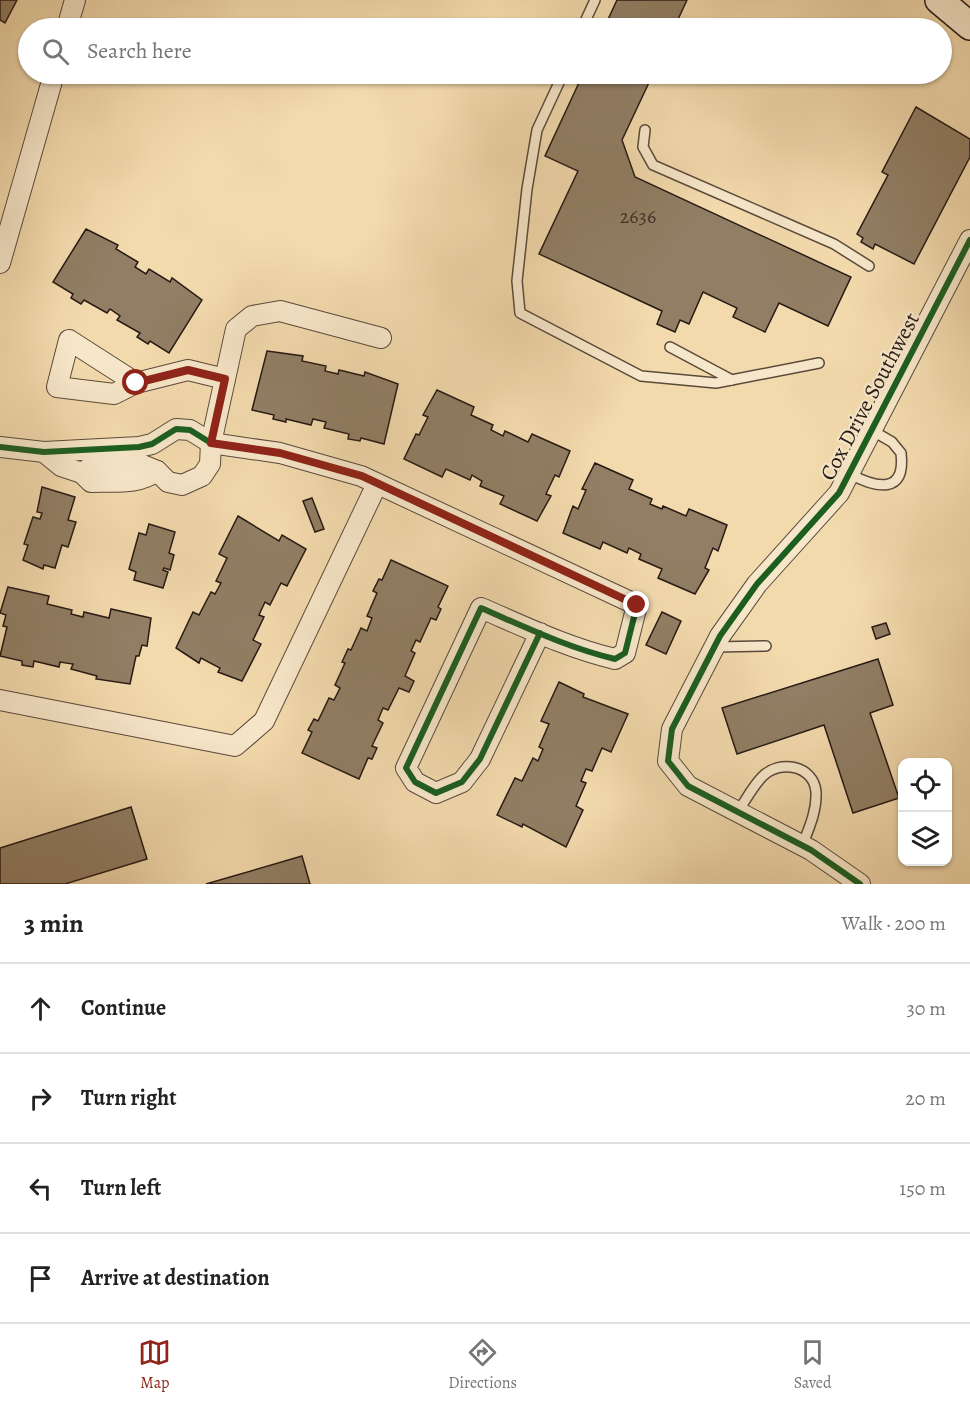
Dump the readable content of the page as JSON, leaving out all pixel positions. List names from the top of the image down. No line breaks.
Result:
{"streets":{"street":["Cox Drive Southwest"]},"house_numbers":["2636"],"page":{"search":"Search here","heading":["3 min","Walk · 200 m"],"list":[["Continue","30 m"],["Turn right","20 m"],["Turn left","150 m"],"Arrive at destination"],"nav":["Map","Directions","Saved"]}}
